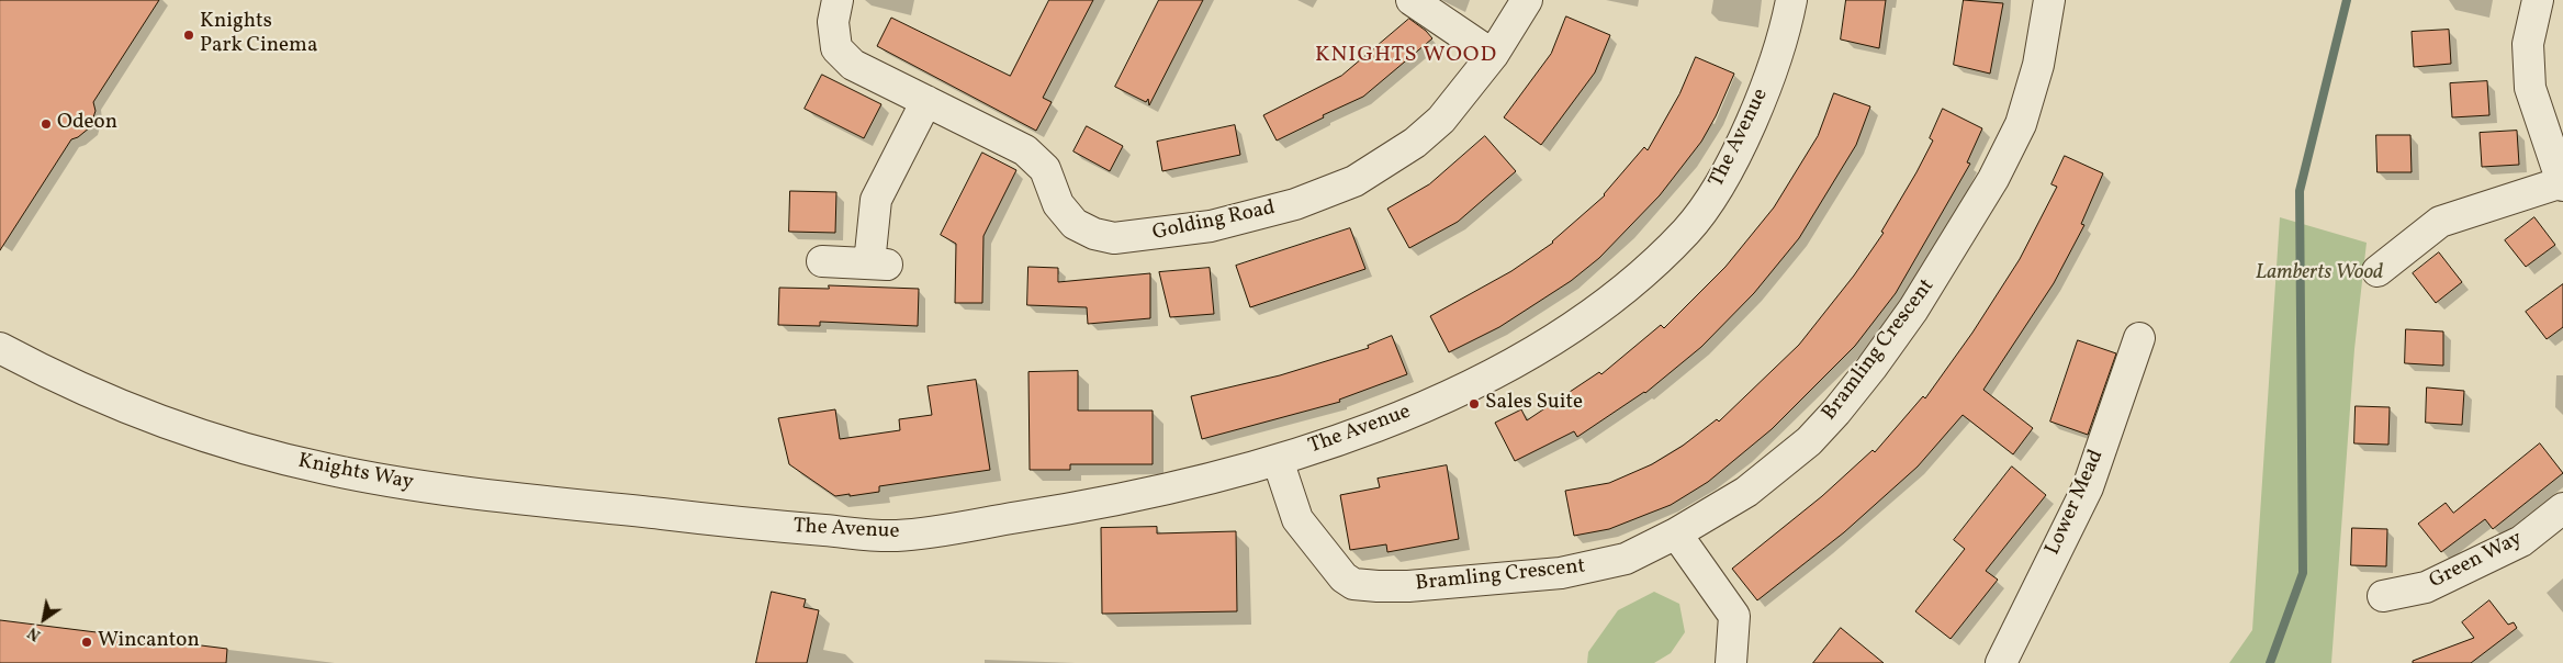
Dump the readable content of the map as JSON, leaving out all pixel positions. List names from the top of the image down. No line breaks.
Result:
{"streets":{"street":["The Avenue","Golding Road","Bramling Crescent","Knights Way","Lower Mead","Green Way"]},"crossings":[["The Avenue","Bramling Crescent"],["The Avenue","Knights Way"]],"districts":["KNIGHTS WOOD"],"parks":["Lamberts Wood"],"places":["Knights Park Cinema","Odeon","Sales Suite","Wincanton"],"north":"bottom left"}
